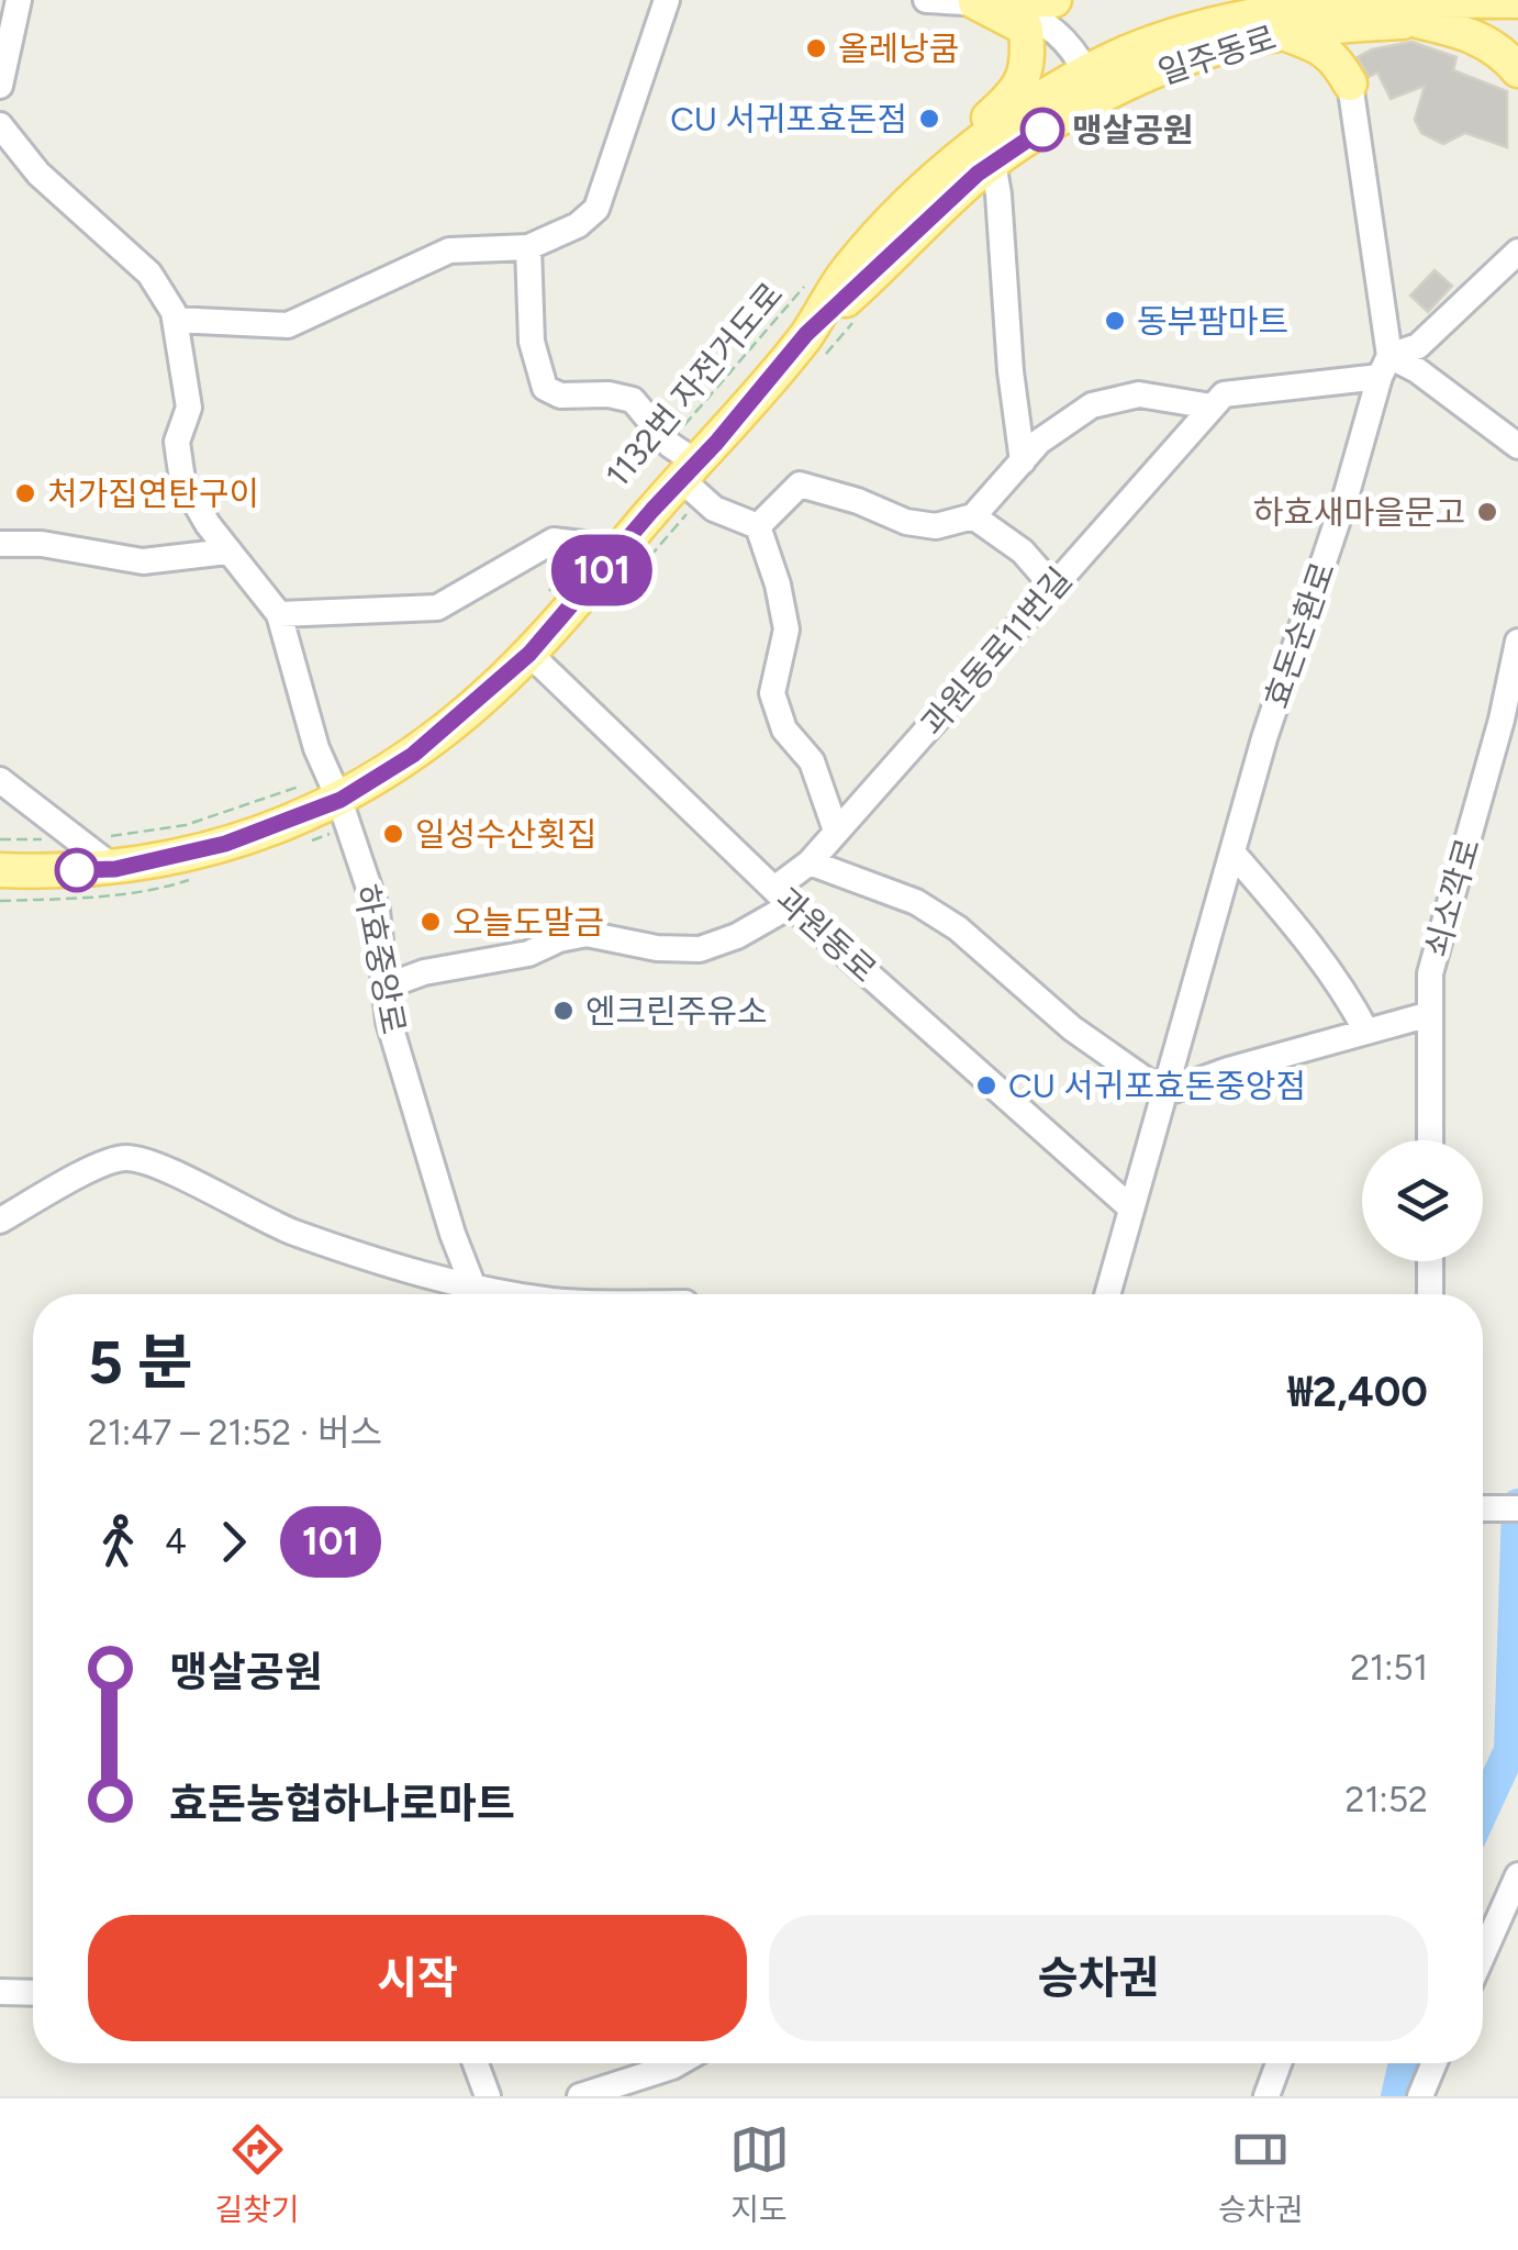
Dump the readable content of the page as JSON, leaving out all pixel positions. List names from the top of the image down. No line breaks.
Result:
{"streets":{"main road":["일주동로"],"street":["효돈순환로","과원동로11번길","쇠소깍로","과원동로","하효중앙로"],"path":["1132번 자전거도로"]},"crossings":[["일주동로","1132번 자전거도로"],["일주동로","과원동로"],["일주동로","하효중앙로"],["효돈순환로","과원동로"],["과원동로11번길","과원동로"],["과원동로11번길","하효중앙로"]],"places":["올레낭쿰","CU 서귀포효돈점","맹살공원","동부팜마트","처가집연탄구이","하효새마을문고","일성수산횟집","오늘도말금","엔크린주유소","CU 서귀포효돈중앙점"],"lines":["bus line 101"],"page":{"on_map":"101","heading":["5 분","21:47 – 21:52 · 버스","₩2,400"],"legs":["4","101"],"list":[{"name":"맹살공원","value":"21:51"},{"name":"효돈농협하나로마트","value":"21:52"}],"buttons":["시작","승차권"],"tabs":["길찾기","지도","승차권"]}}
